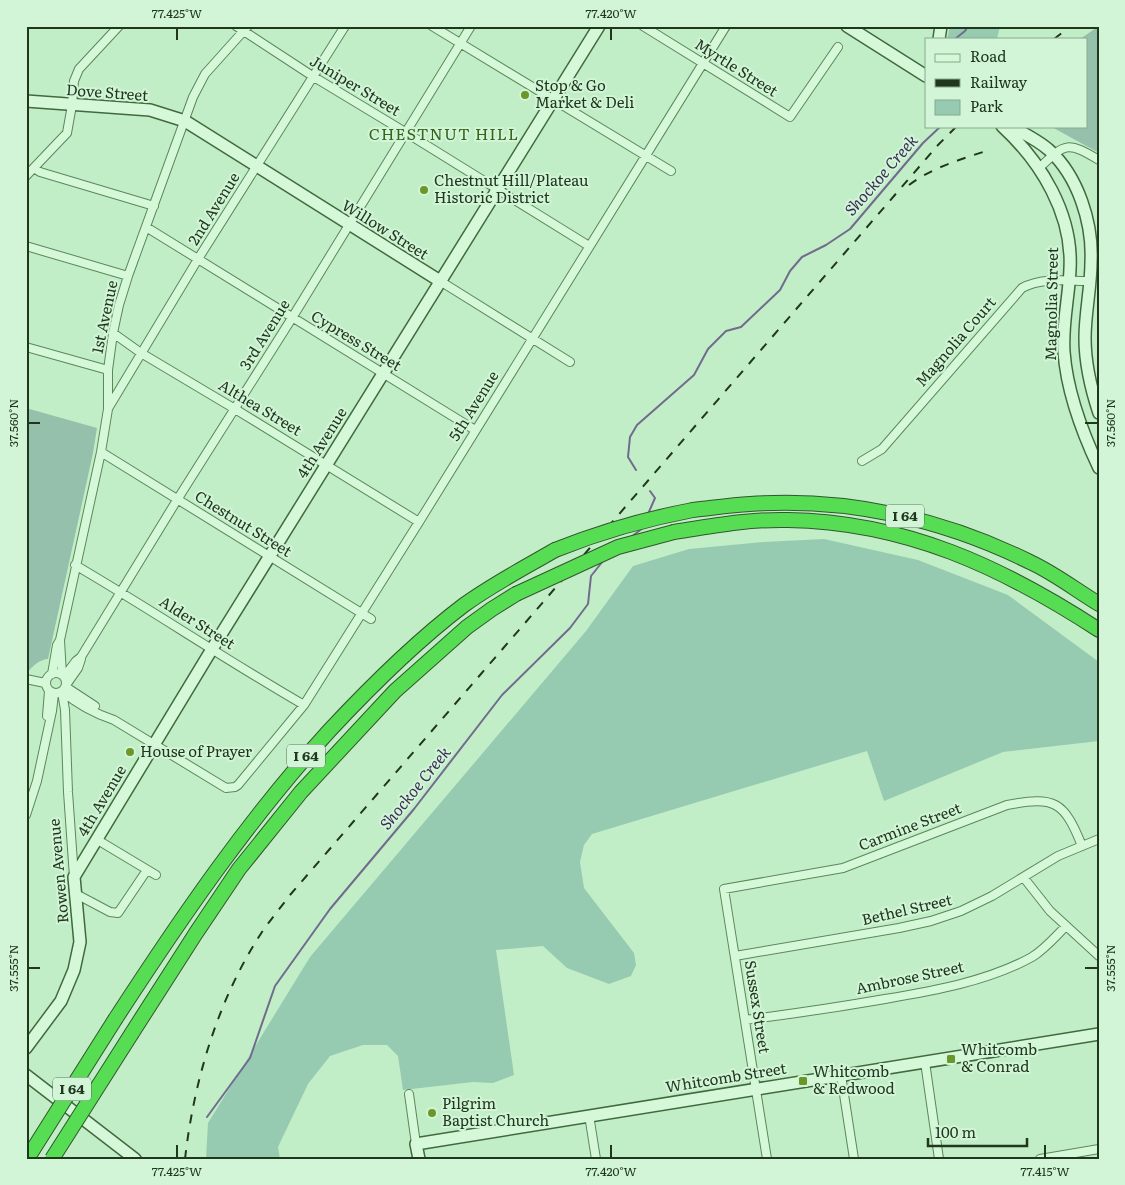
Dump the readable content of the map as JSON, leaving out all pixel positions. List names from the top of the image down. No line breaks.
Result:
{"streets":{"highway":["I 64"],"main road":["Dove Street","Willow Street","Magnolia Street","4th Avenue","Rowen Avenue","Whitcomb Street"],"street":["Myrtle Street","Juniper Street","2nd Avenue","1st Avenue","3rd Avenue","Cypress Street","Magnolia Court","5th Avenue","Althea Street","Chestnut Street","Alder Street","Carmine Street","Bethel Street","Ambrose Street","Sussex Street"]},"crossings":[["Myrtle Street","5th Avenue"],["Juniper Street","2nd Avenue"],["Juniper Street","1st Avenue"],["Juniper Street","3rd Avenue"],["Juniper Street","5th Avenue"],["Juniper Street","4th Avenue"],["Dove Street","Willow Street"],["Dove Street","1st Avenue"],["2nd Avenue","Willow Street"],["2nd Avenue","1st Avenue"],["2nd Avenue","Cypress Street"],["2nd Avenue","Althea Street"],["Willow Street","1st Avenue"],["Willow Street","3rd Avenue"],["Willow Street","5th Avenue"],["Willow Street","4th Avenue"],["Magnolia Street","Magnolia Court"],["1st Avenue","3rd Avenue"],["1st Avenue","Cypress Street"],["1st Avenue","Althea Street"],["1st Avenue","Chestnut Street"],["1st Avenue","Alder Street"],["1st Avenue","Rowen Avenue"],["3rd Avenue","Cypress Street"],["3rd Avenue","Althea Street"],["3rd Avenue","Chestnut Street"],["3rd Avenue","Alder Street"],["3rd Avenue","Rowen Avenue"],["Cypress Street","5th Avenue"],["Cypress Street","4th Avenue"],["5th Avenue","Althea Street"],["5th Avenue","4th Avenue"],["5th Avenue","Chestnut Street"],["5th Avenue","Alder Street"],["Althea Street","4th Avenue"],["4th Avenue","Chestnut Street"],["4th Avenue","Alder Street"],["4th Avenue","Rowen Avenue"],["Carmine Street","Bethel Street"],["Carmine Street","Sussex Street"],["Bethel Street","Sussex Street"],["Ambrose Street","Sussex Street"],["Sussex Street","Whitcomb Street"]],"districts":["CHESTNUT HILL"],"water":["Shockoe Creek"],"places":{"other":["Stop & Go Market & Deli","Chestnut Hill/Plateau Historic District","House of Prayer","Pilgrim Baptist Church"],"transit":["Whitcomb & Conrad","Whitcomb & Redwood"]},"legend":["Road","Railway","Park"],"scale_bar":"100 m","coordinates":["77.425°W","77.420°W","37.560°N","37.555°N","77.415°W"]}
